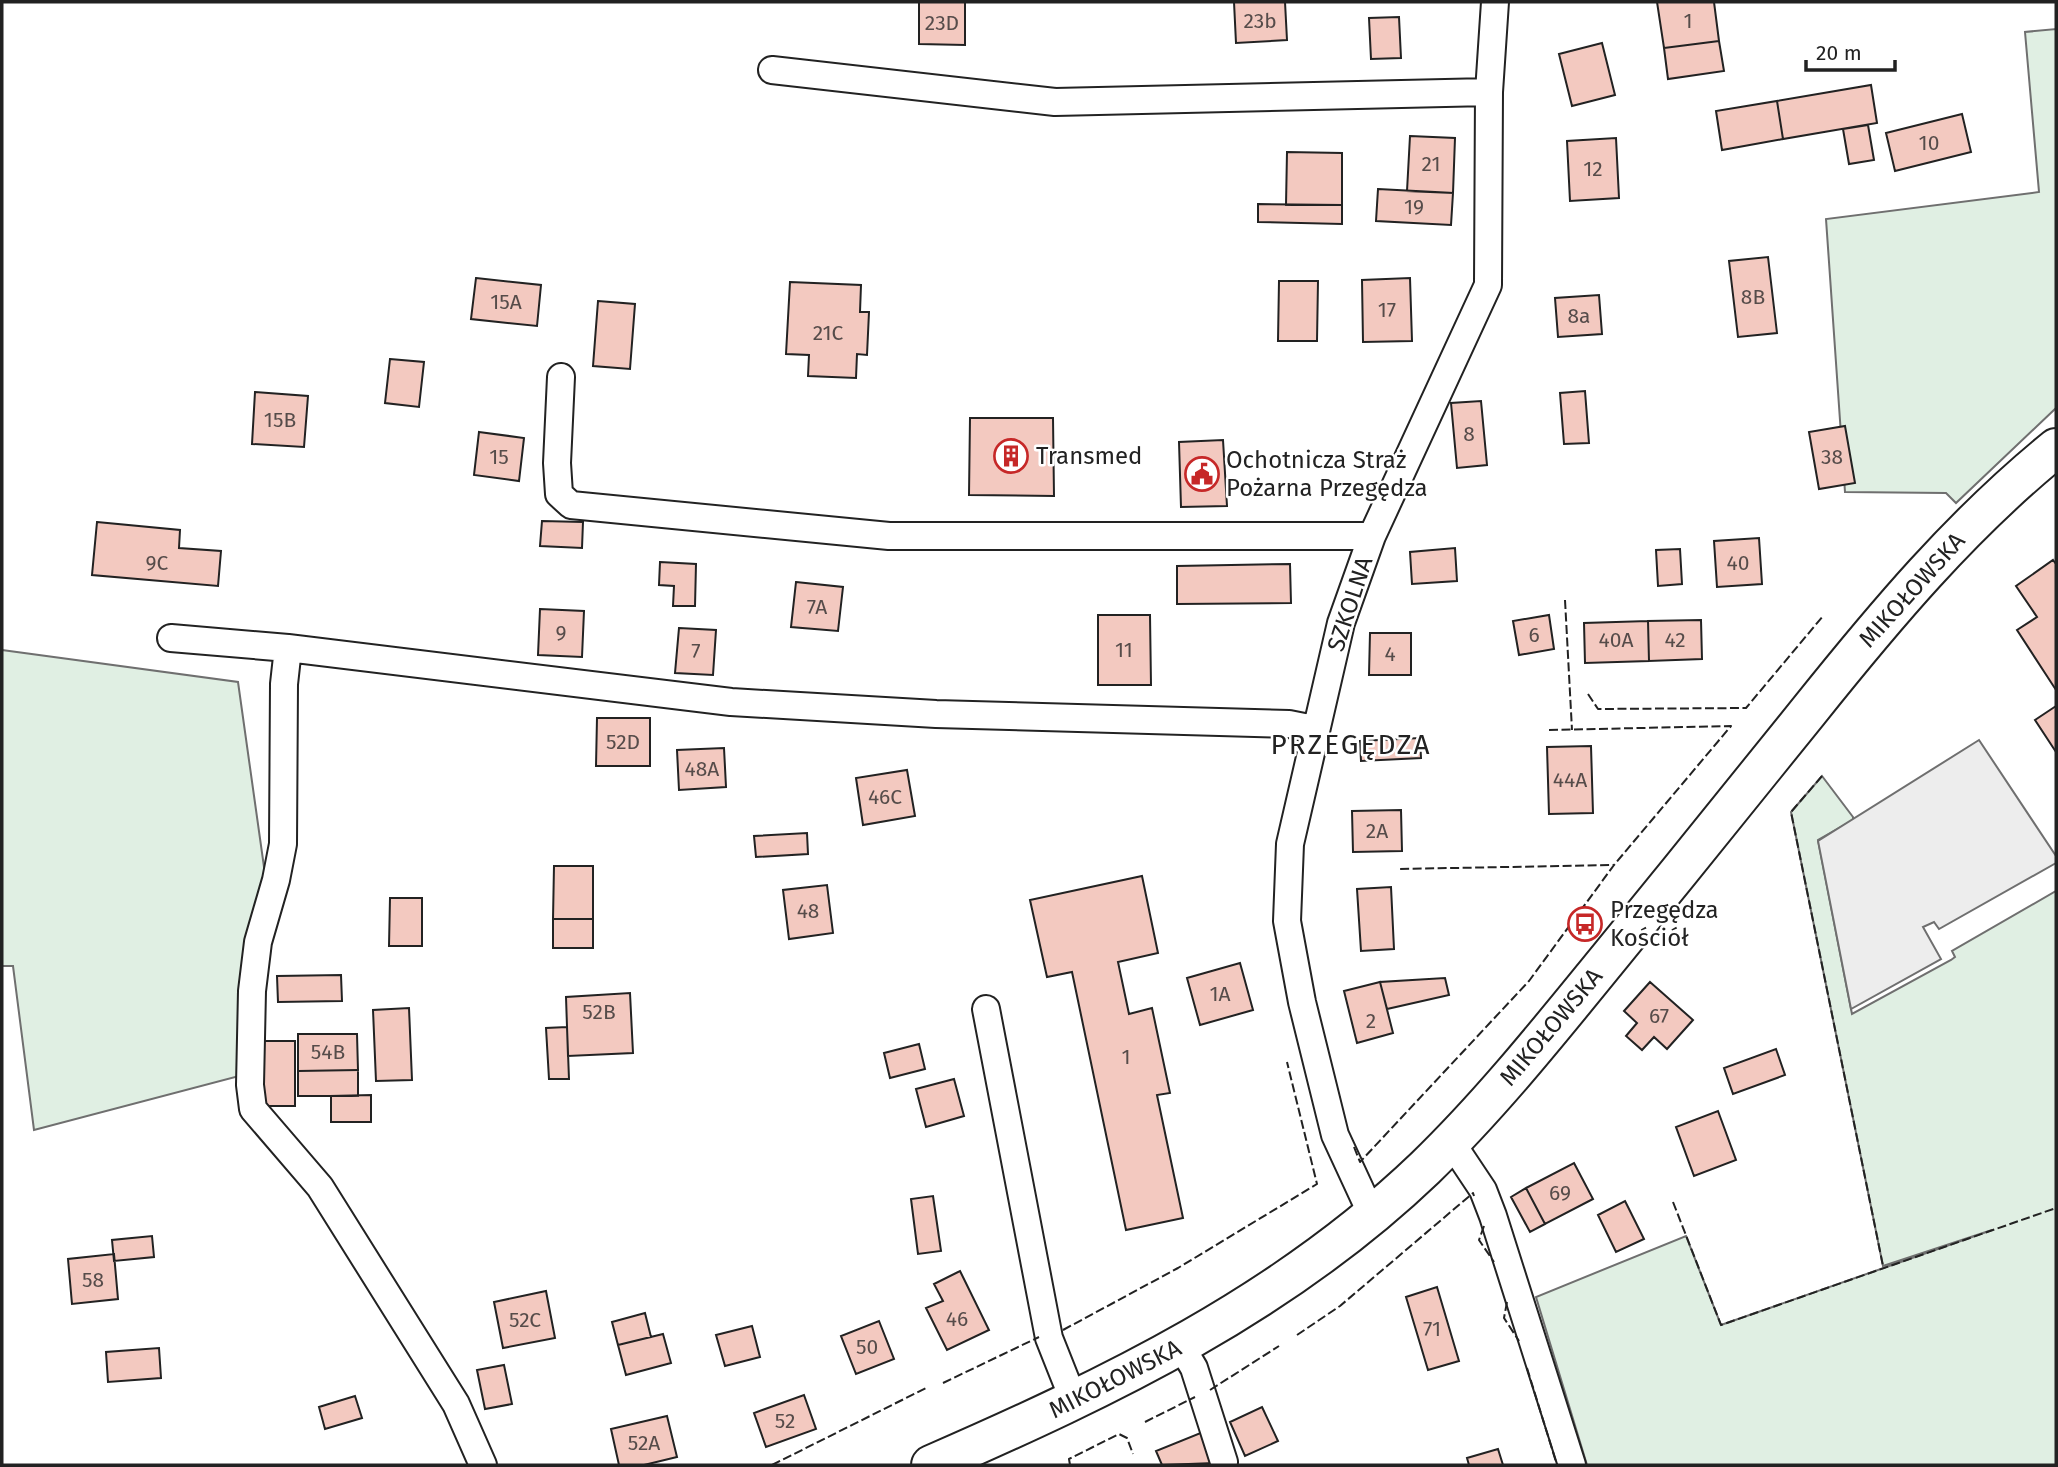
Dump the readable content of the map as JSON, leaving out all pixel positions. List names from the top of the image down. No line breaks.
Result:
{"streets":{"main road":["MIKOŁOWSKA"],"street":["SZKOLNA"]},"crossings":[["MIKOŁOWSKA","SZKOLNA"]],"districts":["PRZEGĘDZA"],"places":{"building":["Transmed"],"public building":["Ochotnicza Straż Pożarna Przegędza"],"bus stop":["Przegędza Kościół"]},"house_numbers":["23b","1","23D","10","21","12","19","8B","15A","17","8a","21C","15B","8","15","38","9C","40","7A","9","6","40A","42","11","7","4","52D","48A","44A","46C","2A","48","1A","52B","67","2","54B","1","69","58","46","52C","71","50","52","52A"],"scale_bar":"20 m"}
